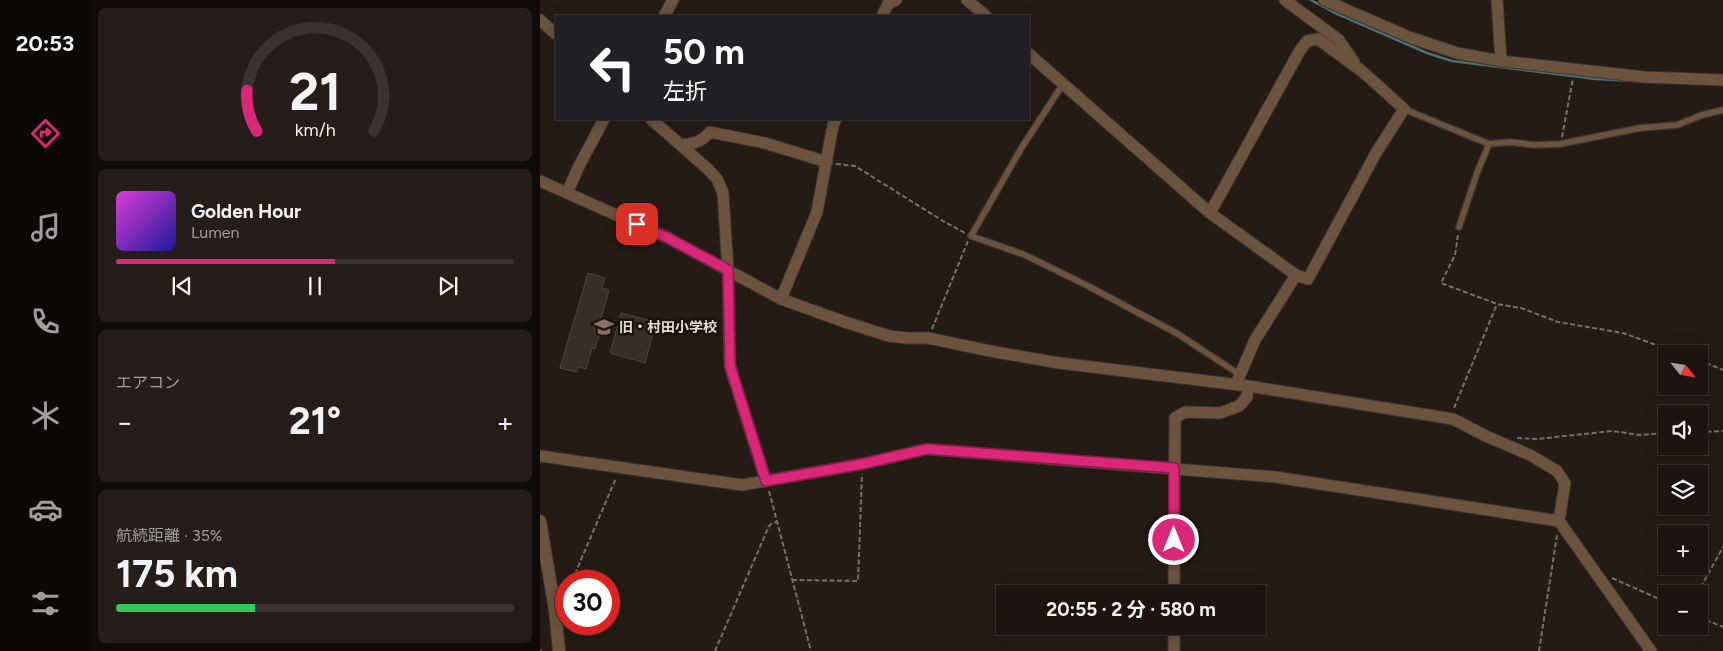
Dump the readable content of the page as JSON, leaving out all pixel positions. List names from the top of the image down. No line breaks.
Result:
{"places":{"school or university":["旧・村田小学校"]},"north":"bottom right","page":{"tabs":"20:53","turn":["50 m","左折"],"song":["Golden Hour","Lumen"],"tile":["エアコン",["航続距離 · 35%","175 km"]],"map_buttons":["+","−"],"heat":["−","21°","+"],"limit":"30","trip":"20:55 · 2 分 · 580 m","gauge":["21","km/h"]}}
